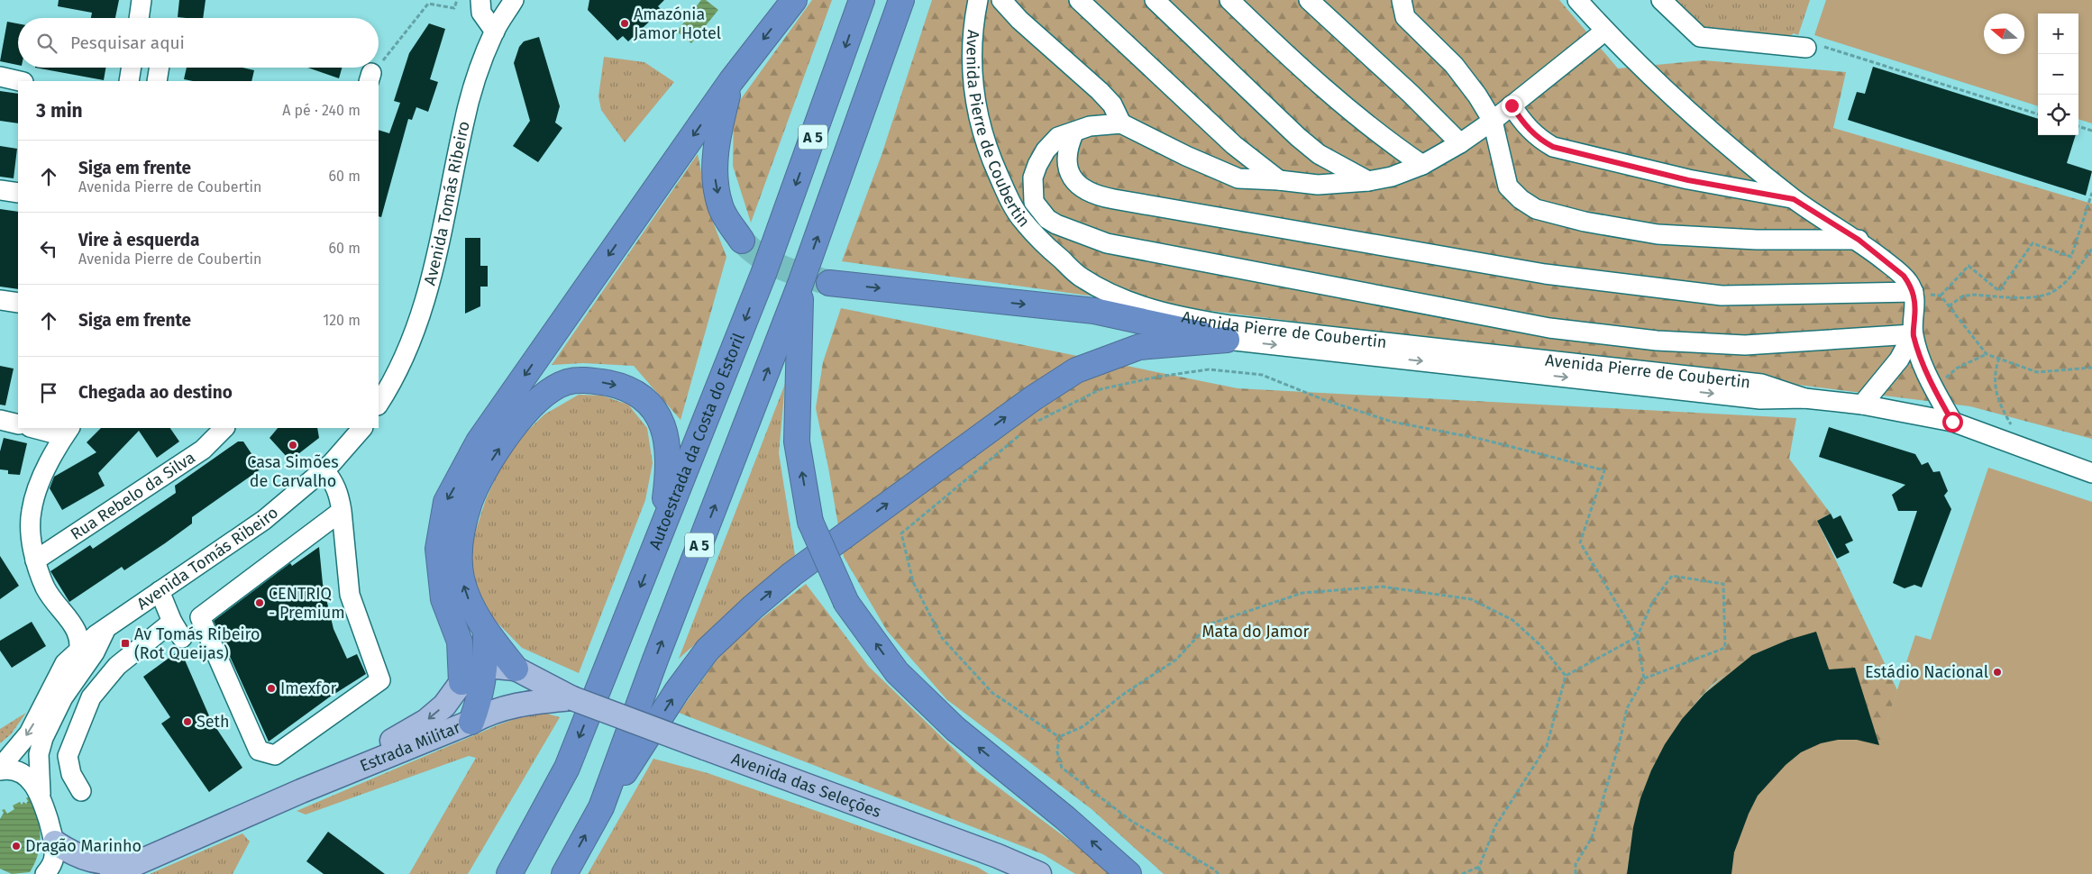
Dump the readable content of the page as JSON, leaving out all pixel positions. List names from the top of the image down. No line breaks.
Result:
{"streets":{"highway":["A 5","Autoestrada da Costa do Estoril"],"main road":["Estrada Militar","Avenida das Seleções"],"street":["Avenida Pierre de Coubertin","Avenida Tomás Ribeiro","Rua Rebelo da Silva"]},"crossings":[["Estrada Militar","Avenida das Seleções"]],"parks":["Mata do Jamor"],"places":{"other":["Amazónia Jamor Hotel","Casa Simões de Carvalho","CENTRIQ - Premium","Estádio Nacional","Imexfor","Seth","Dragão Marinho"],"transit":["Av Tomás Ribeiro (Rot Queijas)"]},"north":"left","page":{"map_buttons":["+","−"],"search":"Pesquisar aqui","heading":["3 min","A pé · 240 m"],"list":[["Siga em frente","Avenida Pierre de Coubertin","60 m"],["Vire à esquerda","Avenida Pierre de Coubertin","60 m"],["Siga em frente","120 m"],"Chegada ao destino"]}}
